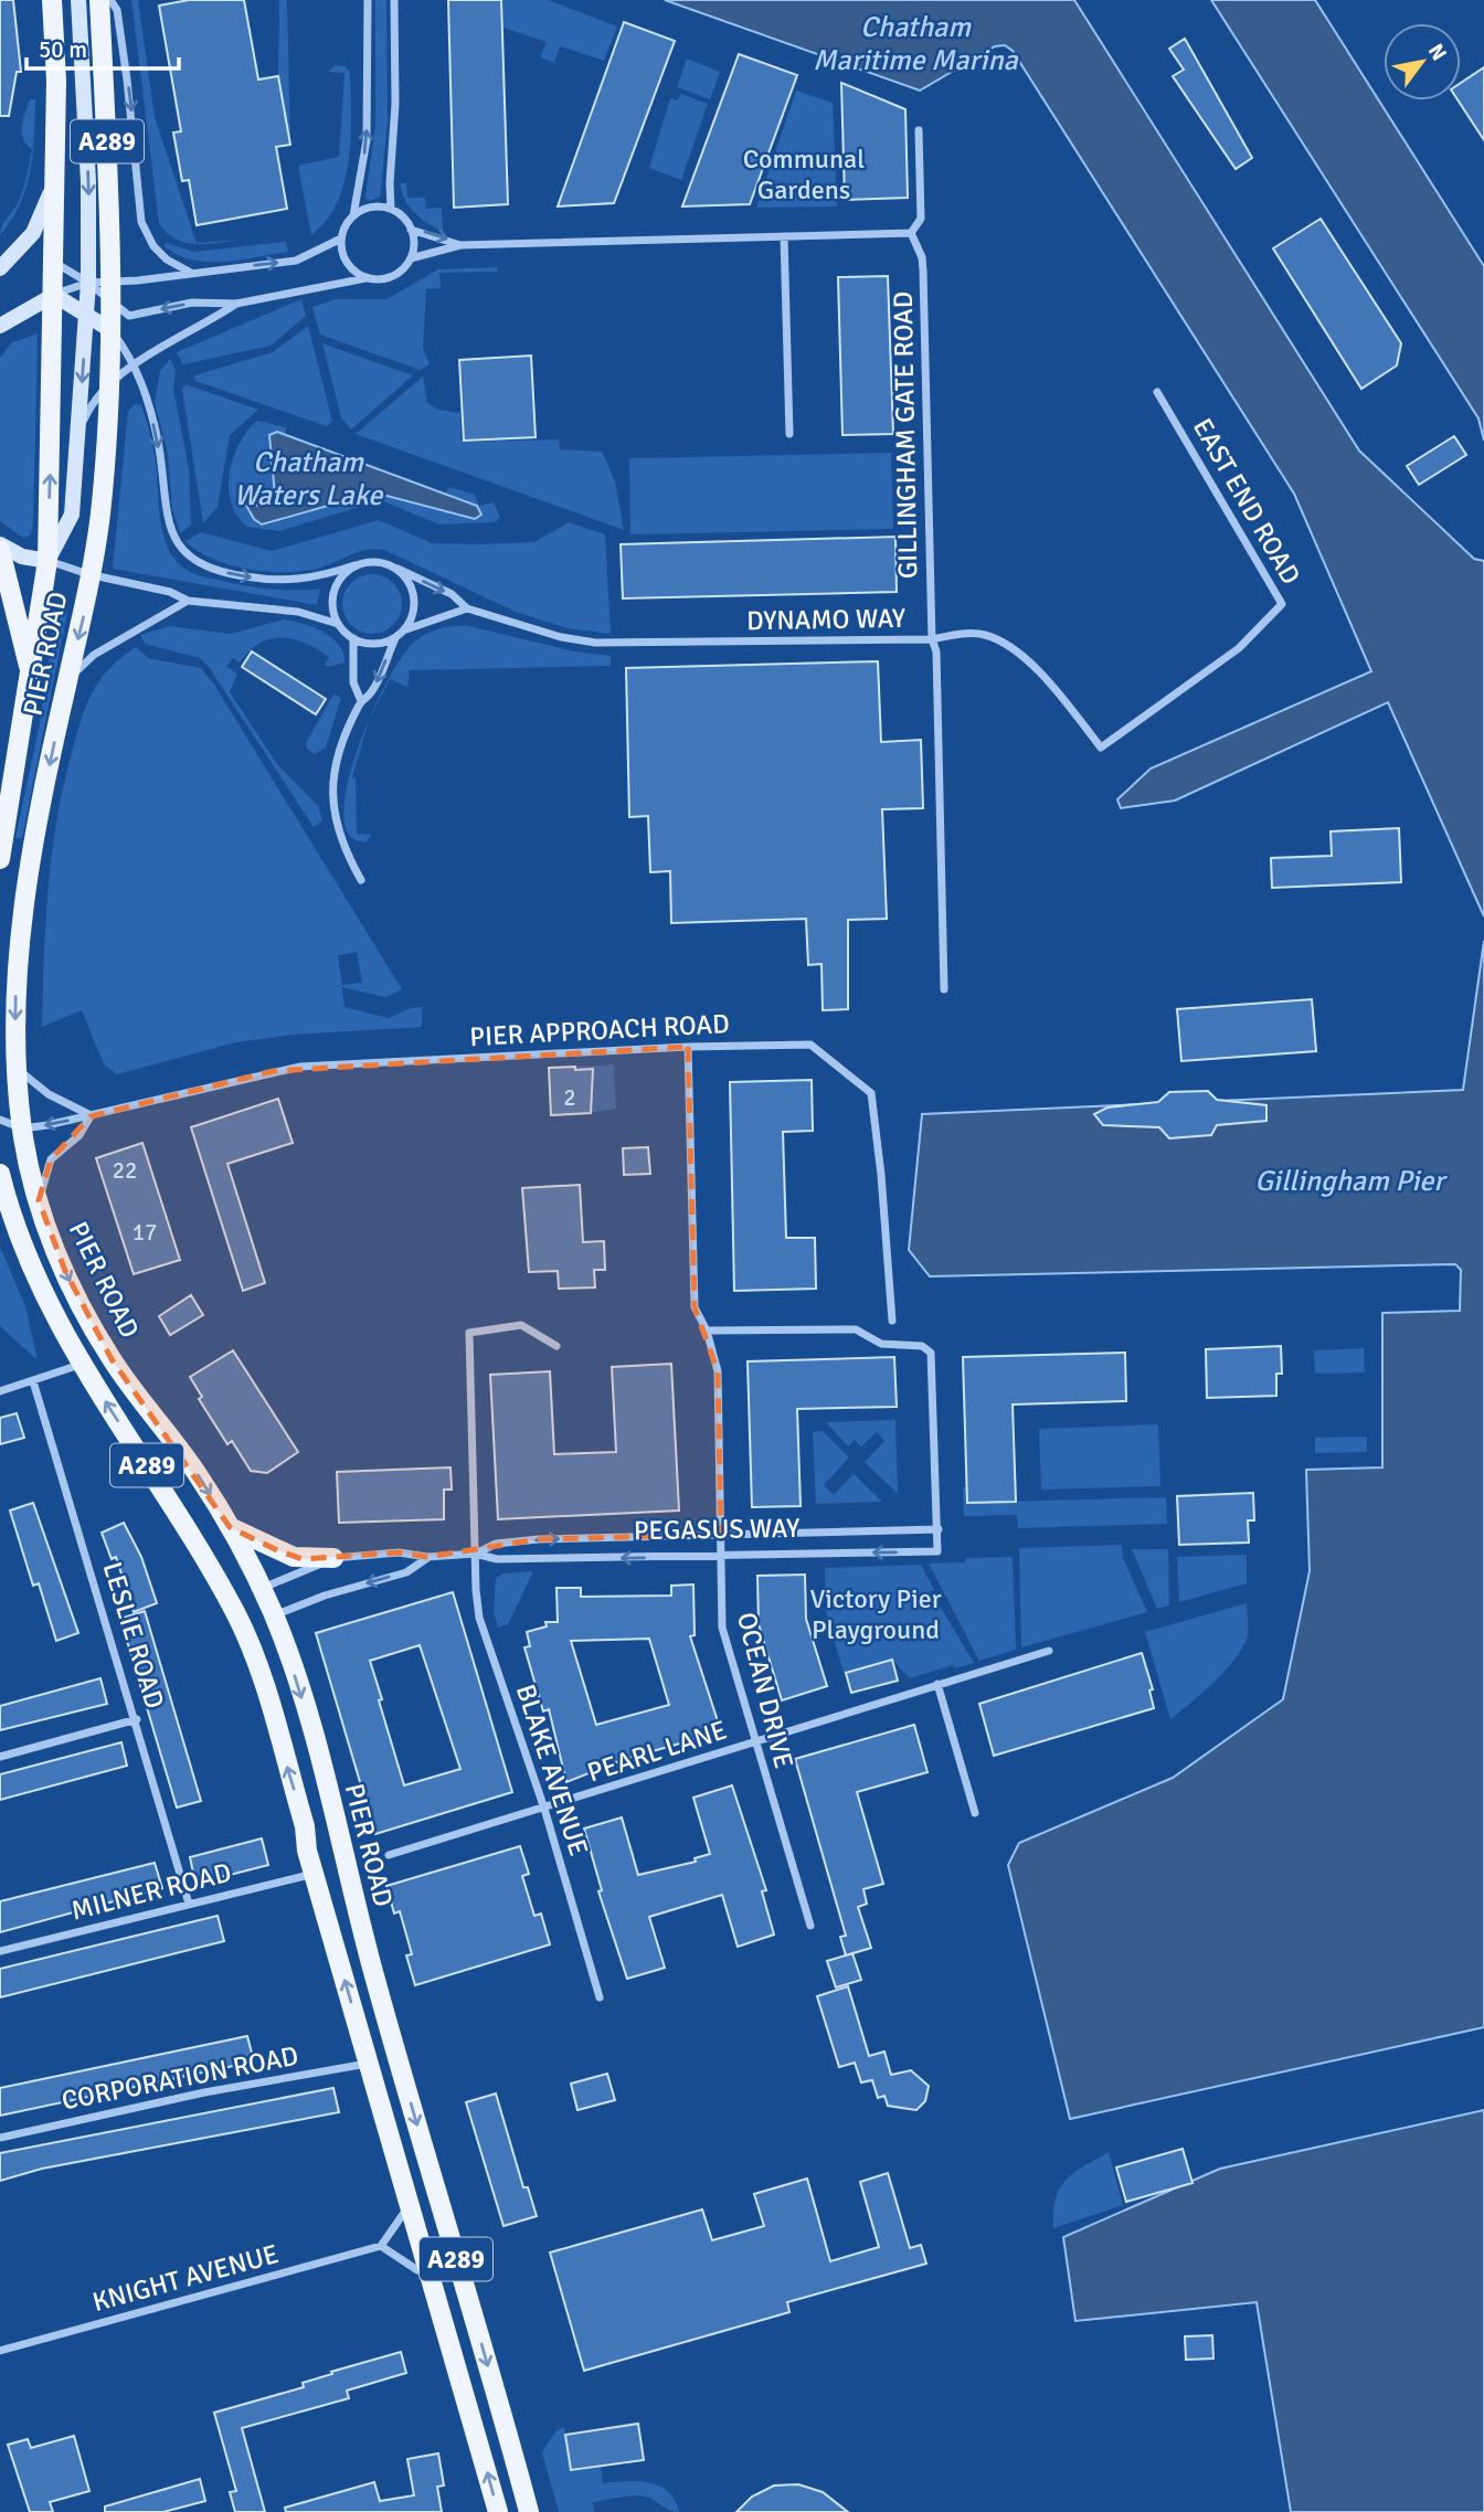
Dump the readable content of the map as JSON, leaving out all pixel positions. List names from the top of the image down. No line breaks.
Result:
{"streets":{"main road":["A289","PIER ROAD","PEGASUS WAY"],"street":["GILLINGHAM GATE ROAD","EAST END ROAD","DYNAMO WAY","PIER APPROACH ROAD","LESLIE ROAD","OCEAN DRIVE","PEARL LANE","BLAKE AVENUE","MILNER ROAD","CORPORATION ROAD","KNIGHT AVENUE"]},"crossings":[["A289","PEGASUS WAY"],["A289","MILNER ROAD"],["A289","CORPORATION ROAD"],["GILLINGHAM GATE ROAD","EAST END ROAD"],["GILLINGHAM GATE ROAD","DYNAMO WAY"],["EAST END ROAD","DYNAMO WAY"],["DYNAMO WAY","PIER ROAD"],["PIER ROAD","PIER APPROACH ROAD"],["PIER ROAD","PEGASUS WAY"],["PIER APPROACH ROAD","OCEAN DRIVE"],["PEGASUS WAY","OCEAN DRIVE"],["PEGASUS WAY","BLAKE AVENUE"],["LESLIE ROAD","MILNER ROAD"],["OCEAN DRIVE","PEARL LANE"],["PEARL LANE","BLAKE AVENUE"]],"water":["Chatham Maritime Marina","Chatham Waters Lake","Gillingham Pier"],"parks":["Communal Gardens","Victory Pier Playground"],"house_numbers":["2","22","17"],"scale_bar":"50 m","north":"top right"}
